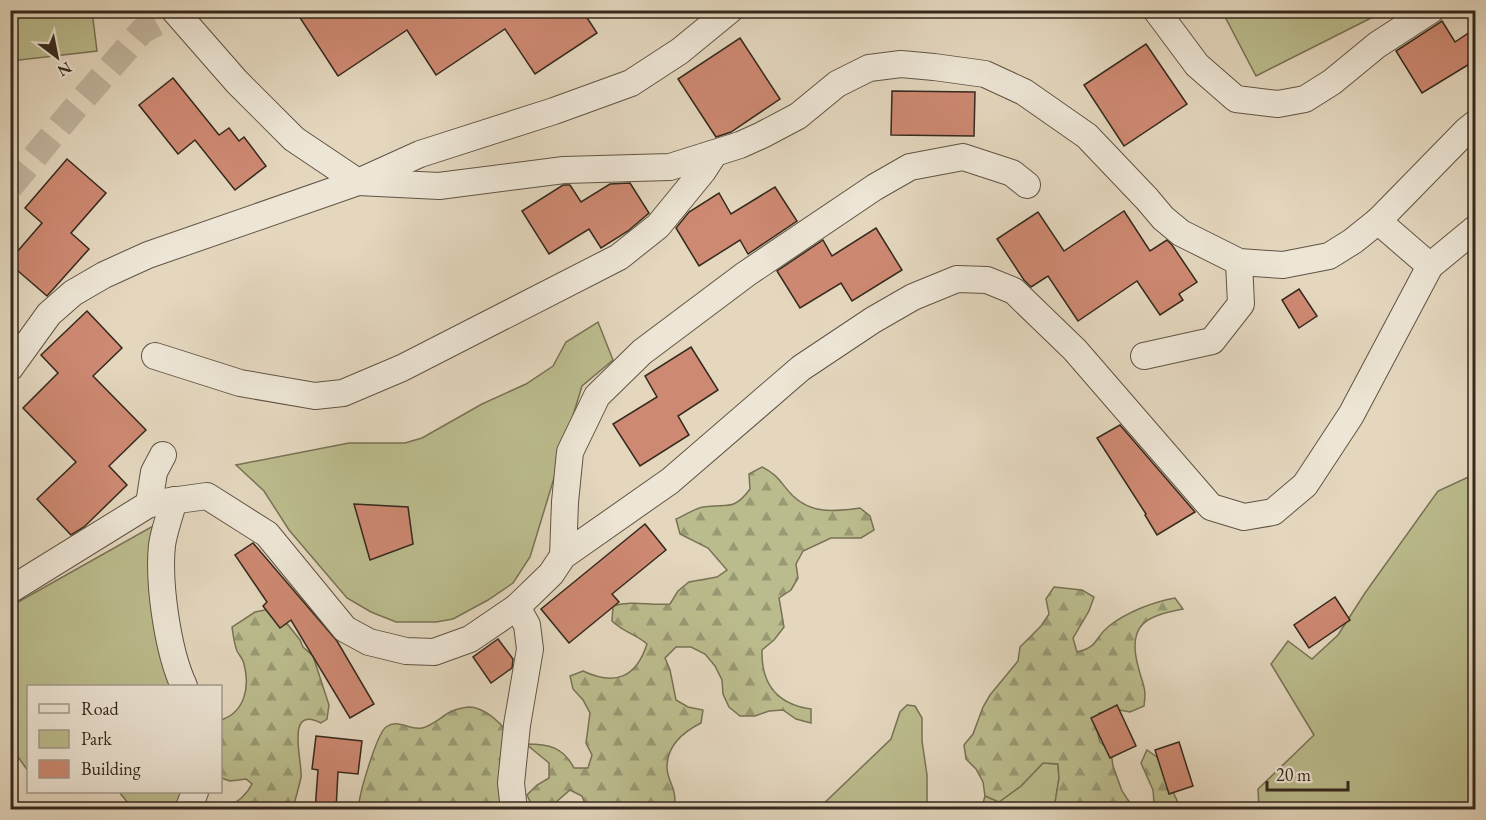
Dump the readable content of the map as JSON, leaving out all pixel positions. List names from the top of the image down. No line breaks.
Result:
{"legend":["Road","Park","Building"],"scale_bar":"20 m","north":"bottom right"}
